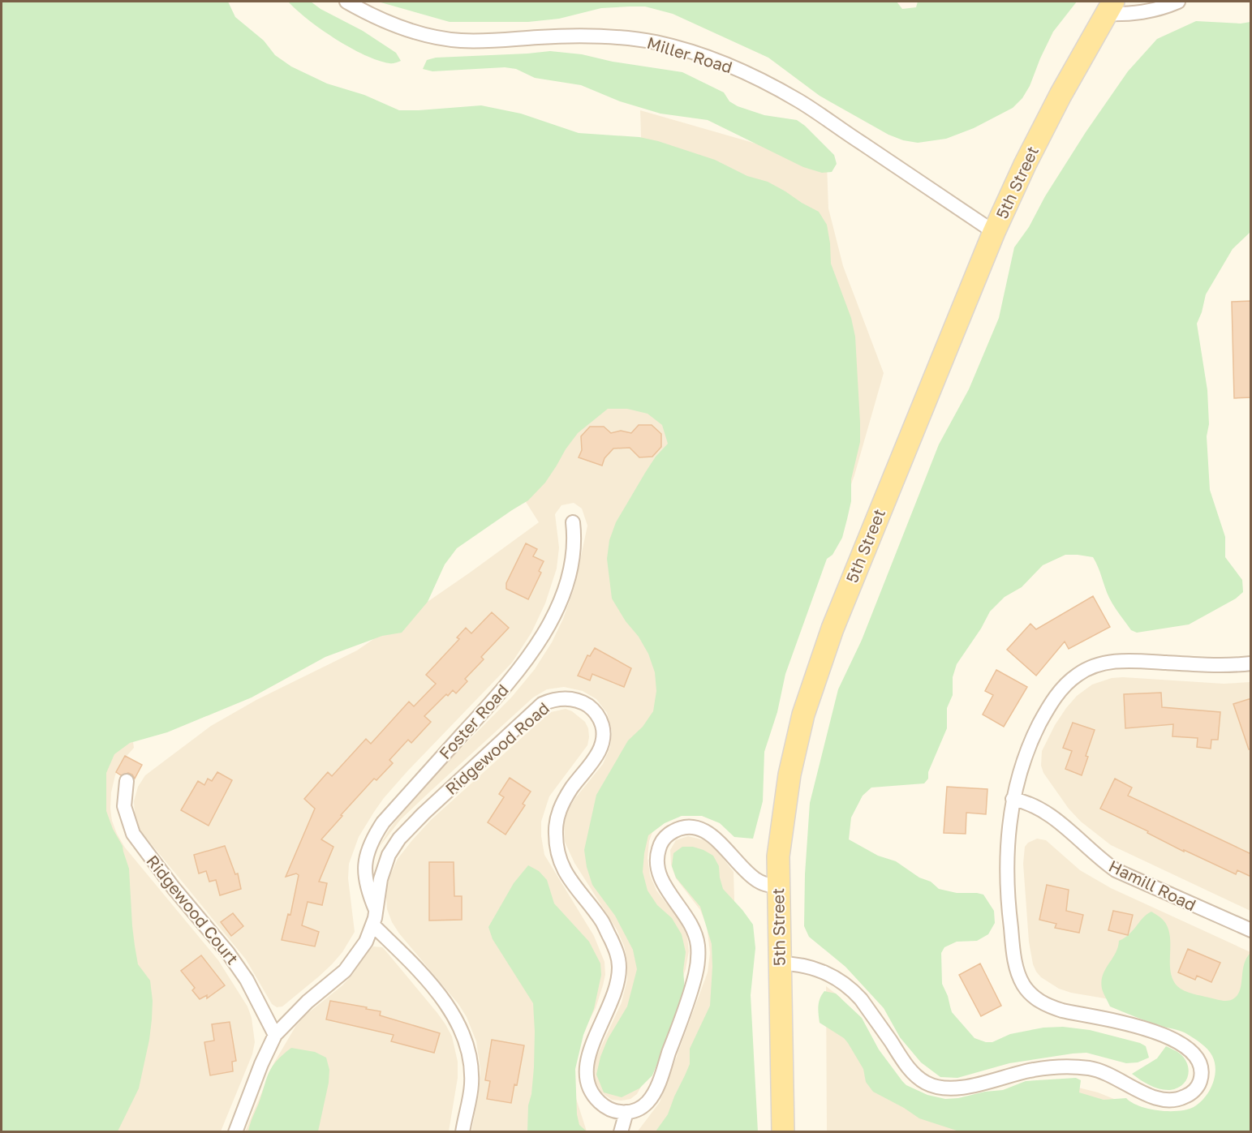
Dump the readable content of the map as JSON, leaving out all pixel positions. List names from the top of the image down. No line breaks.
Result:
{"streets":{"main road":["5th Street"],"street":["Miller Road","Foster Road","Ridgewood Road","Hamill Road","Ridgewood Court"]},"crossings":[["Miller Road","5th Street"],["Foster Road","Ridgewood Road"],["Ridgewood Road","Ridgewood Court"]]}
